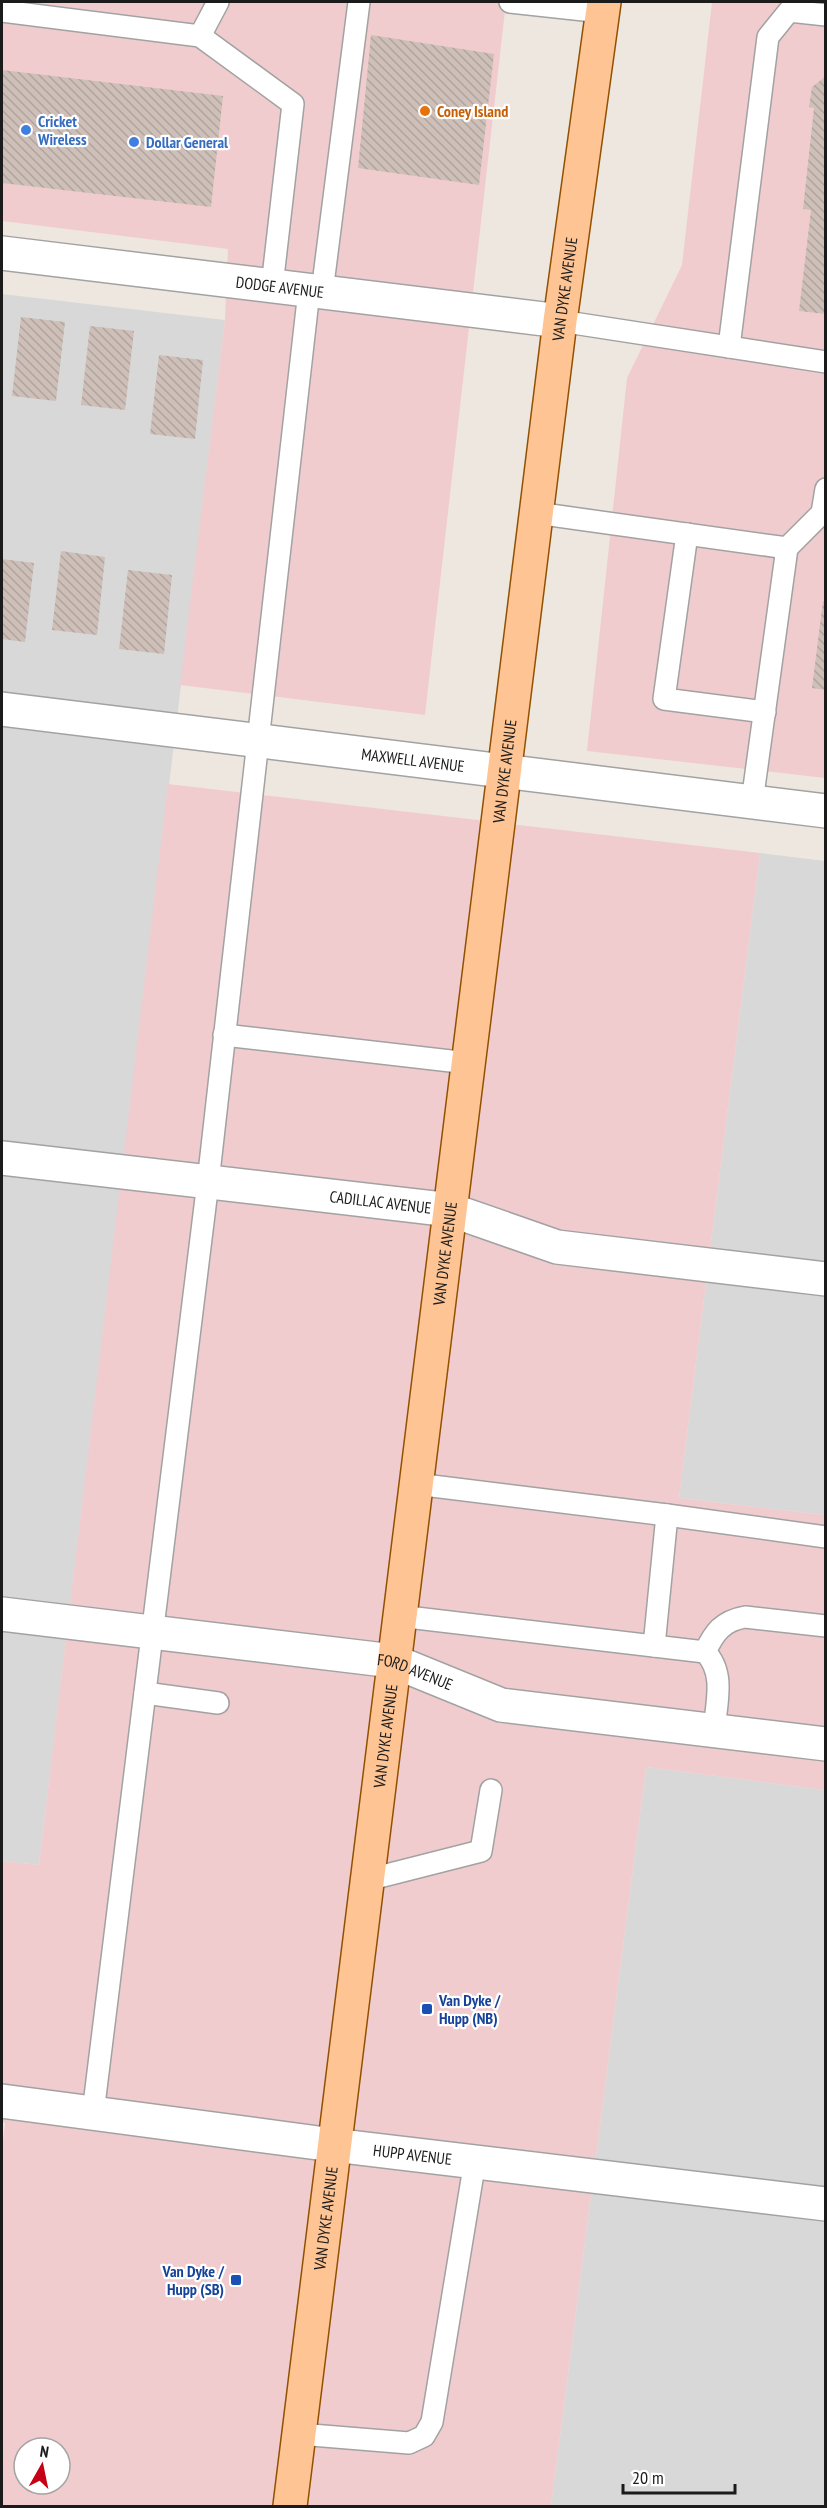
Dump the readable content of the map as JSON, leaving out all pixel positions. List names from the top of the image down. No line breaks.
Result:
{"streets":{"main road":["VAN DYKE AVENUE"],"street":["DODGE AVENUE","MAXWELL AVENUE","CADILLAC AVENUE","FORD AVENUE","HUPP AVENUE"]},"crossings":[["DODGE AVENUE","VAN DYKE AVENUE"],["VAN DYKE AVENUE","MAXWELL AVENUE"],["VAN DYKE AVENUE","CADILLAC AVENUE"],["VAN DYKE AVENUE","FORD AVENUE"],["VAN DYKE AVENUE","HUPP AVENUE"]],"places":{"other":["Coney Island","Cricket Wireless","Dollar General"],"transit":["Van Dyke / Hupp (NB)","Van Dyke / Hupp (SB)"]},"scale_bar":"20 m","north":"top"}
